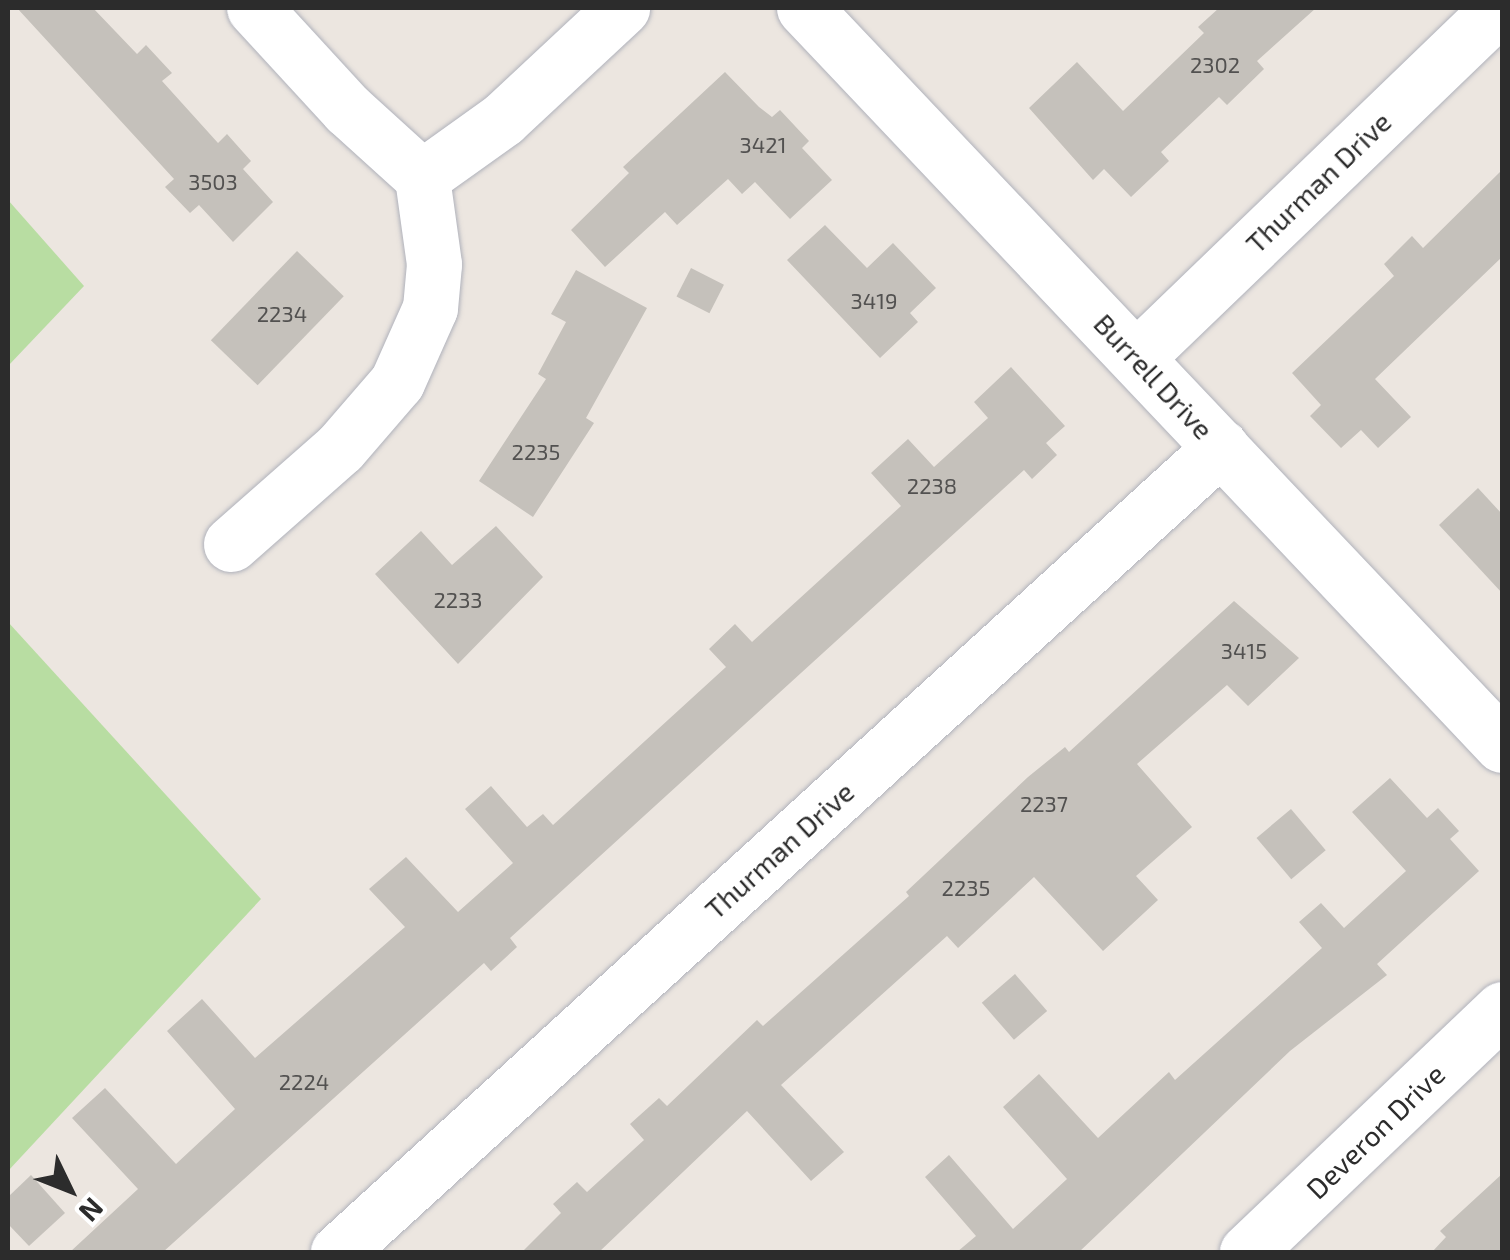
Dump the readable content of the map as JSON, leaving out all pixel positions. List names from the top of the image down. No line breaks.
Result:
{"streets":{"street":["Thurman Drive","Burrell Drive","Deveron Drive"]},"crossings":[["Thurman Drive","Burrell Drive"]],"house_numbers":["2302","3421","3503","3419","2234","2235","2238","2233","3415","2237","2235","2224"],"north":"bottom right"}
